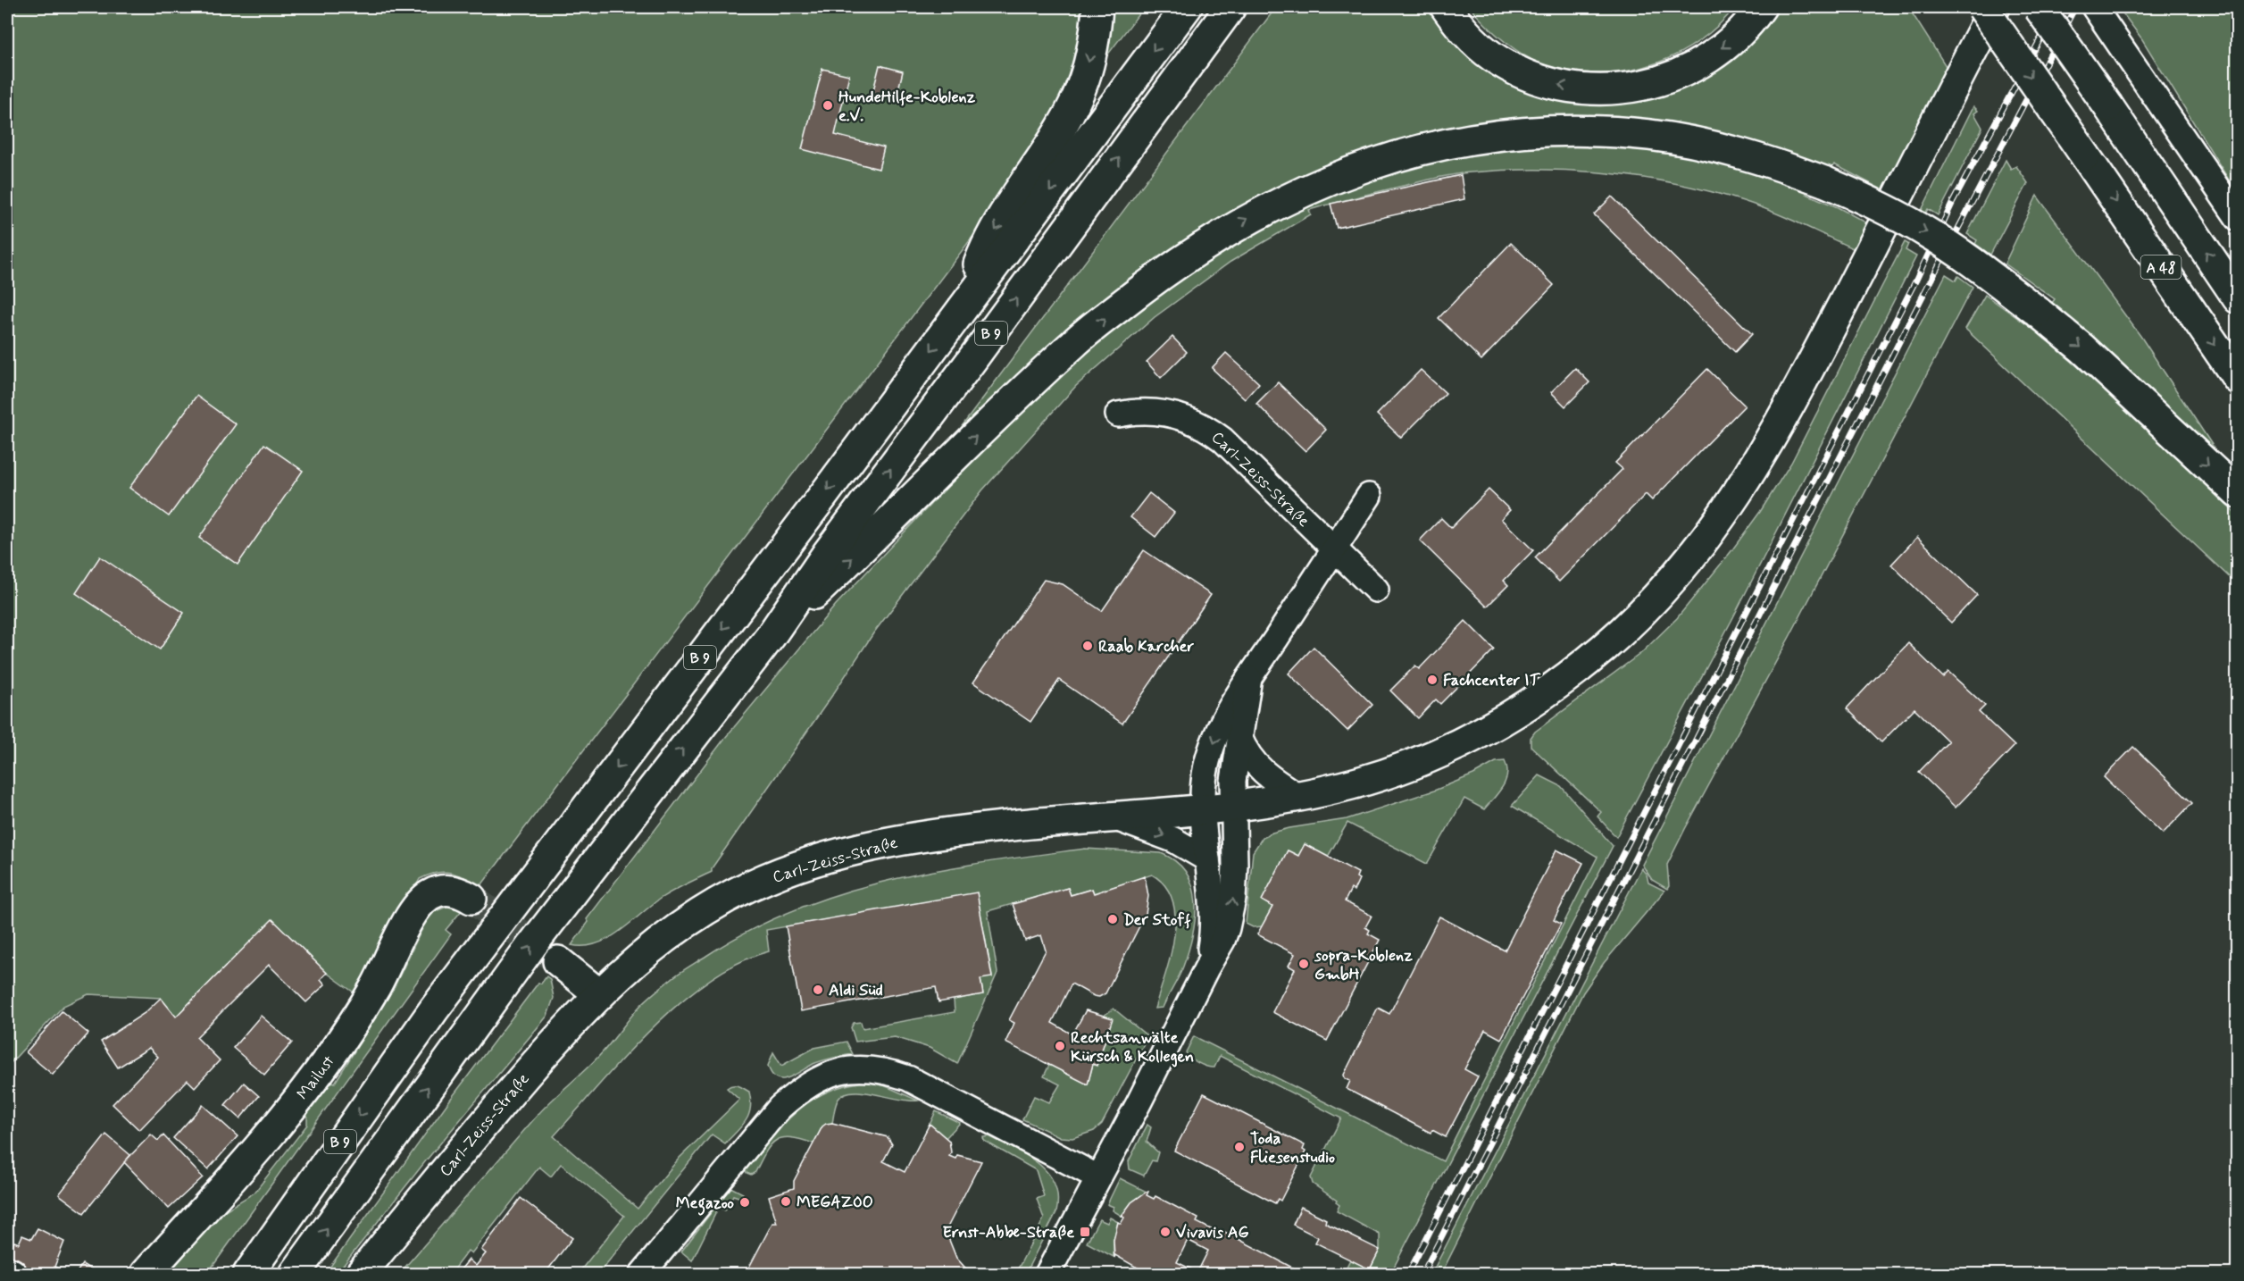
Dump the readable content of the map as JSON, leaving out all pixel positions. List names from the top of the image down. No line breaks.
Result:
{"streets":{"main road":["A 48","B 9","Carl-Zeiss-Straße","Mailust"]},"crossings":[["A 48","Carl-Zeiss-Straße"]],"places":{"other":["HundeHilfe-Koblenz e.V.","Raab Karcher","Fachcenter IT","Der Stoff","sopra-Koblenz GmbH","Aldi Süd","Rechtsanwälte Kürsch & Kollegen","Toda Fliesenstudio","MEGAZOO","Megazoo","Vivavis AG"],"transit":["Ernst-Abbe-Straße"]}}
